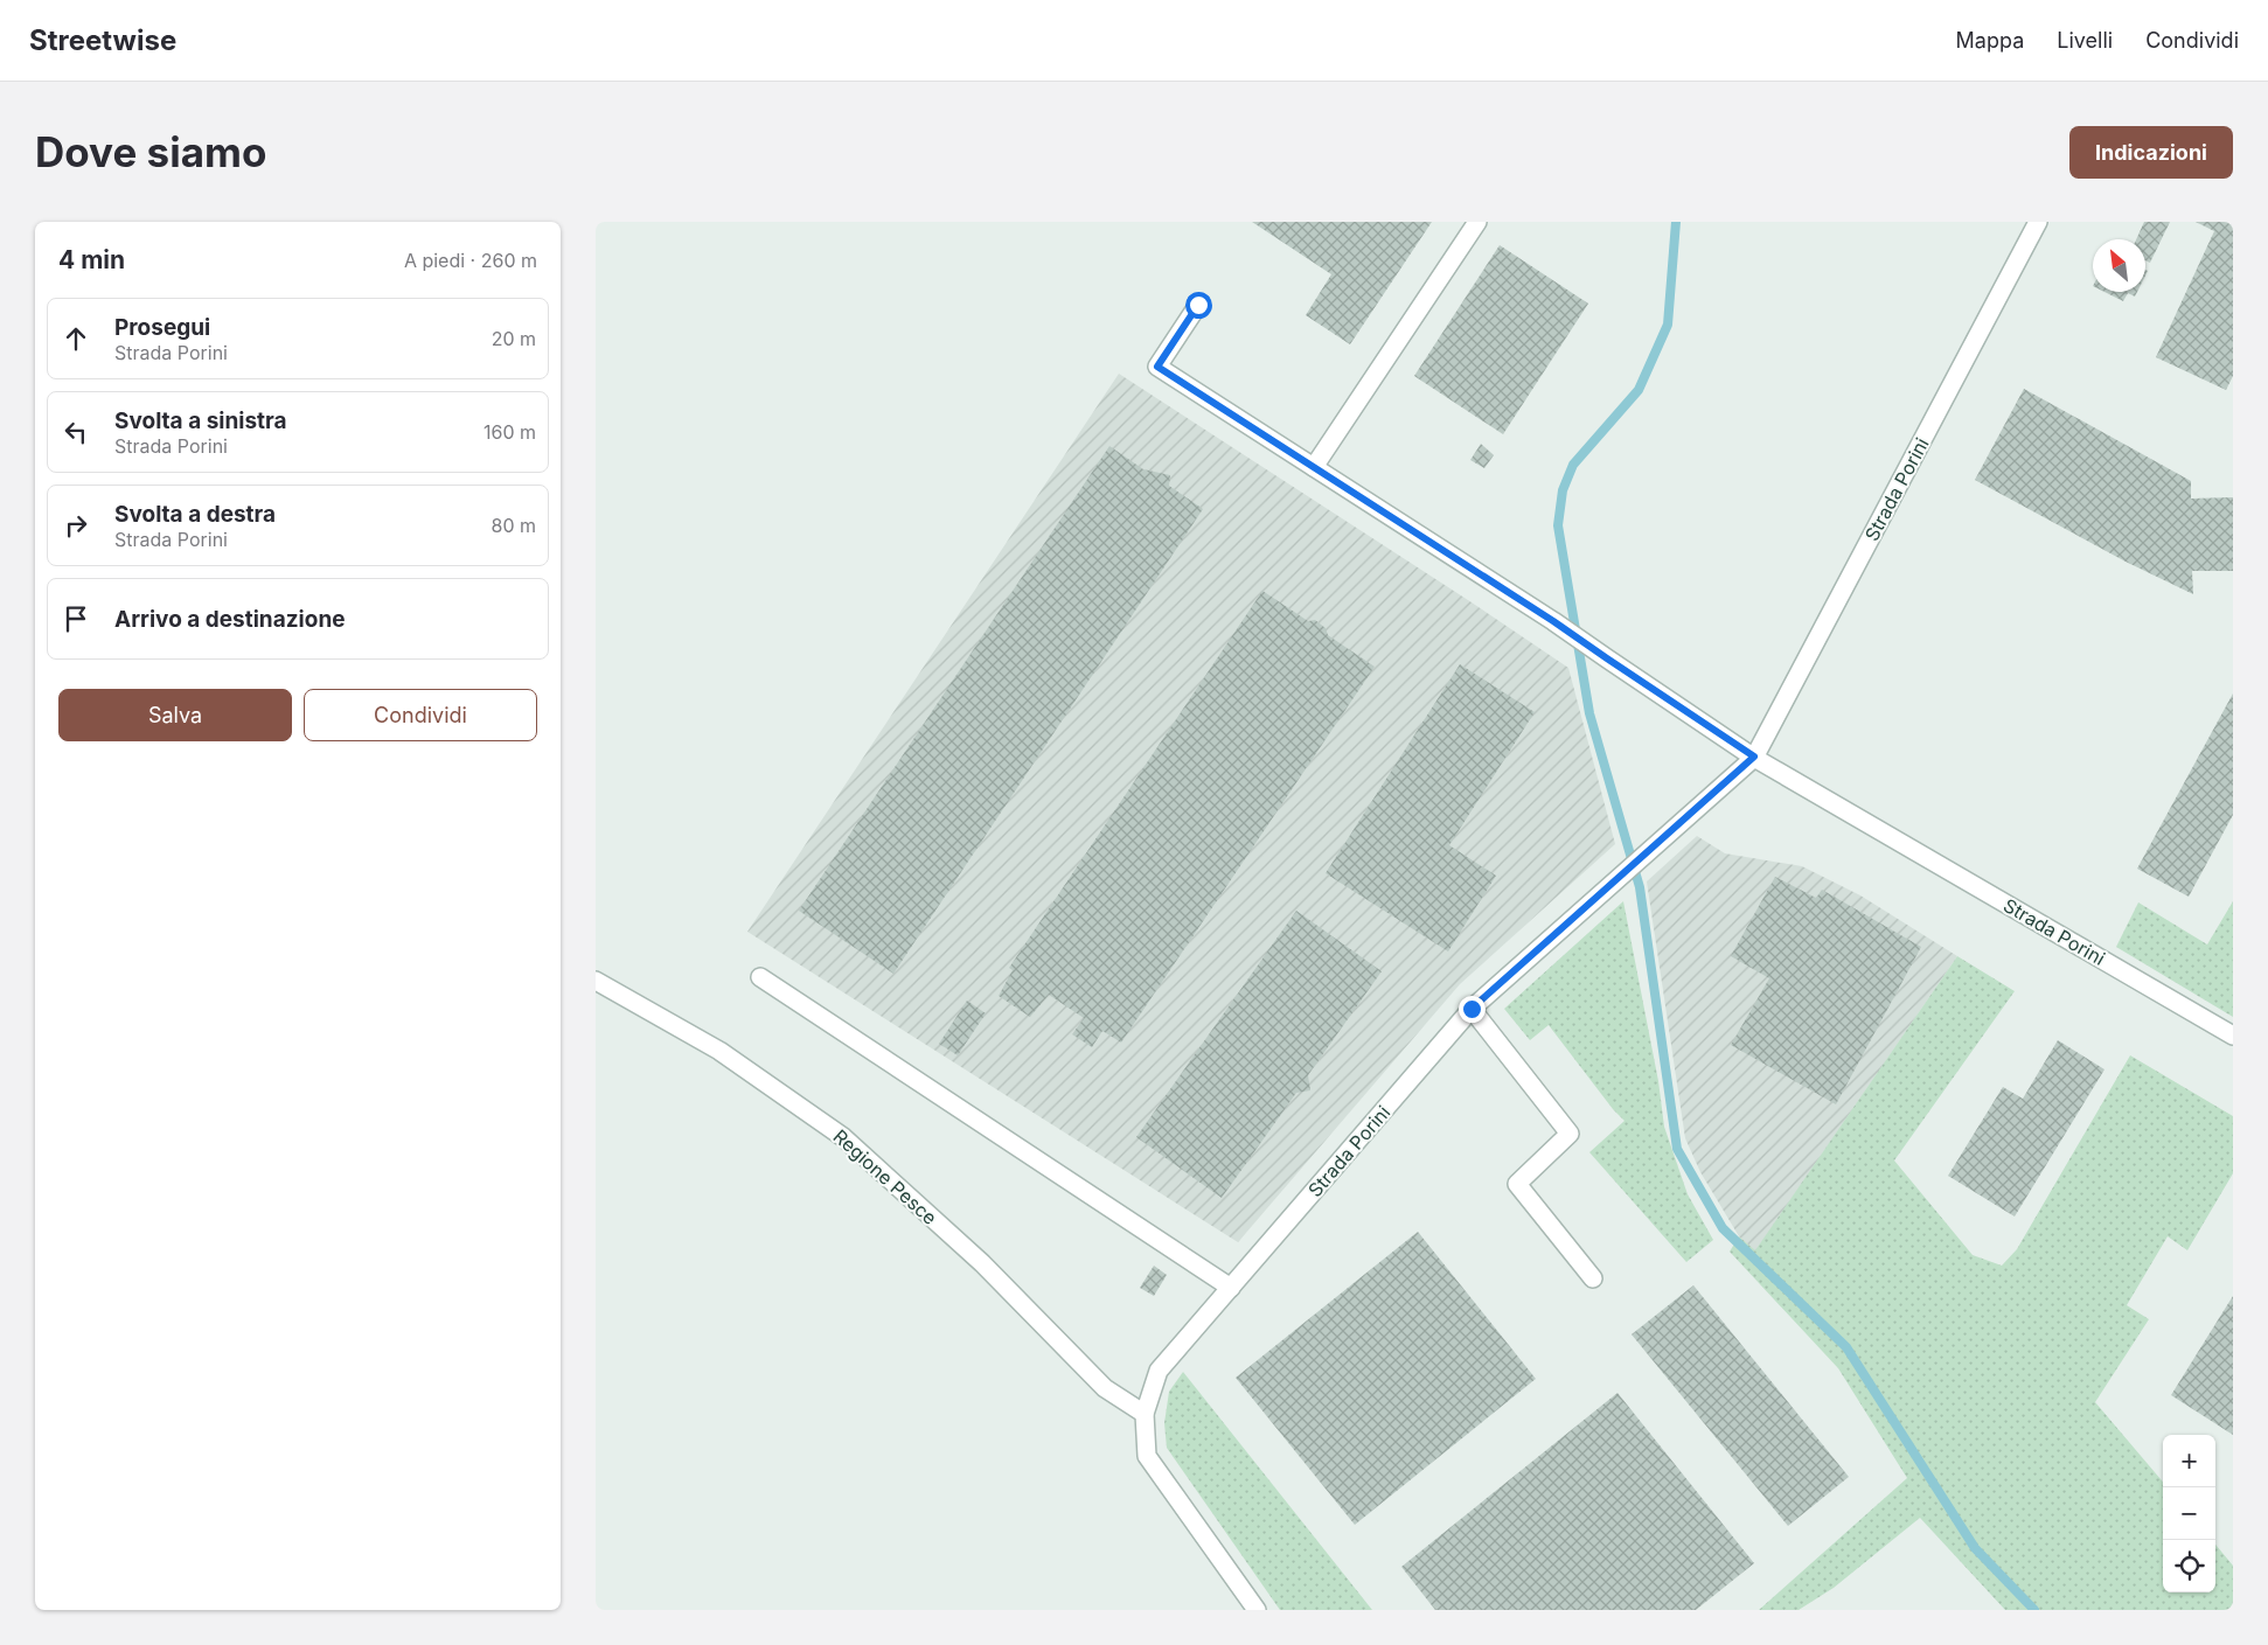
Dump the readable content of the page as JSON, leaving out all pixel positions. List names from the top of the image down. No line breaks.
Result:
{"streets":{"street":["Strada Porini","Regione Pesce"]},"crossings":[["Strada Porini","Regione Pesce"]],"north":"top left","page":{"header":"Streetwise","nav":["Mappa","Livelli","Condividi"],"buttons":["Indicazioni",["Salva","Condividi"]],"title":"Dove siamo","heading":["4 min","A piedi · 260 m"],"list":[["Prosegui","Strada Porini","20 m"],["Svolta a sinistra","Strada Porini","160 m"],["Svolta a destra","Strada Porini","80 m"],"Arrivo a destinazione"],"map_buttons":["+","−"]}}
